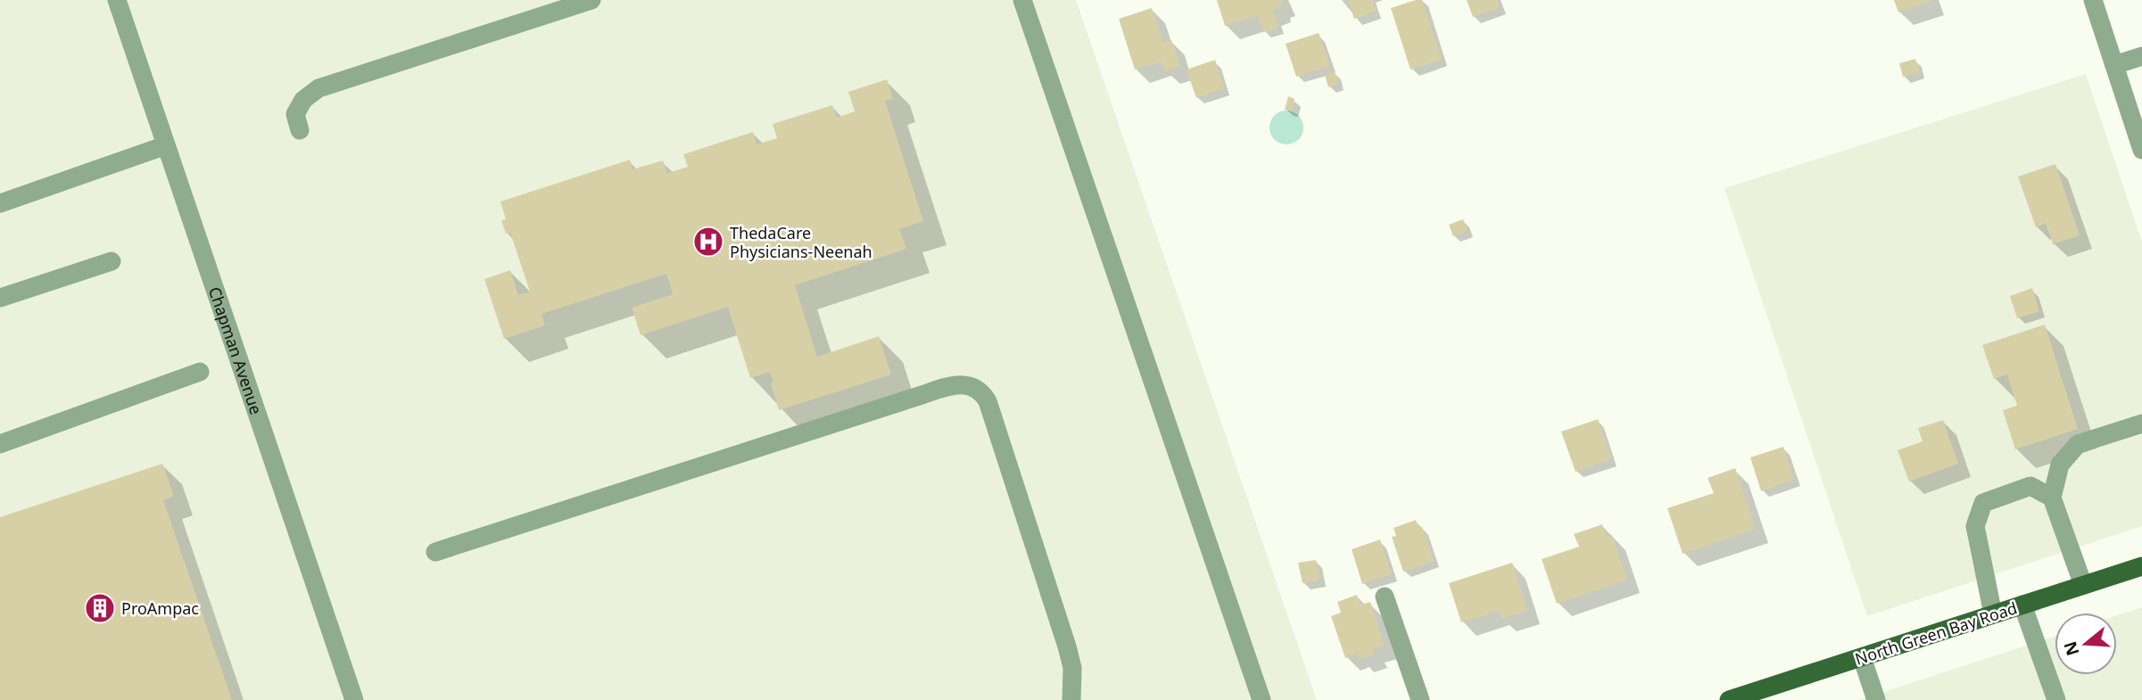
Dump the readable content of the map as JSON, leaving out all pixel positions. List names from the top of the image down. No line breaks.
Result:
{"streets":{"main road":["North Green Bay Road"],"street":["Chapman Avenue"]},"places":{"hospital":["ThedaCare Physicians-Neenah"],"building":["ProAmpac"]},"north":"left"}
